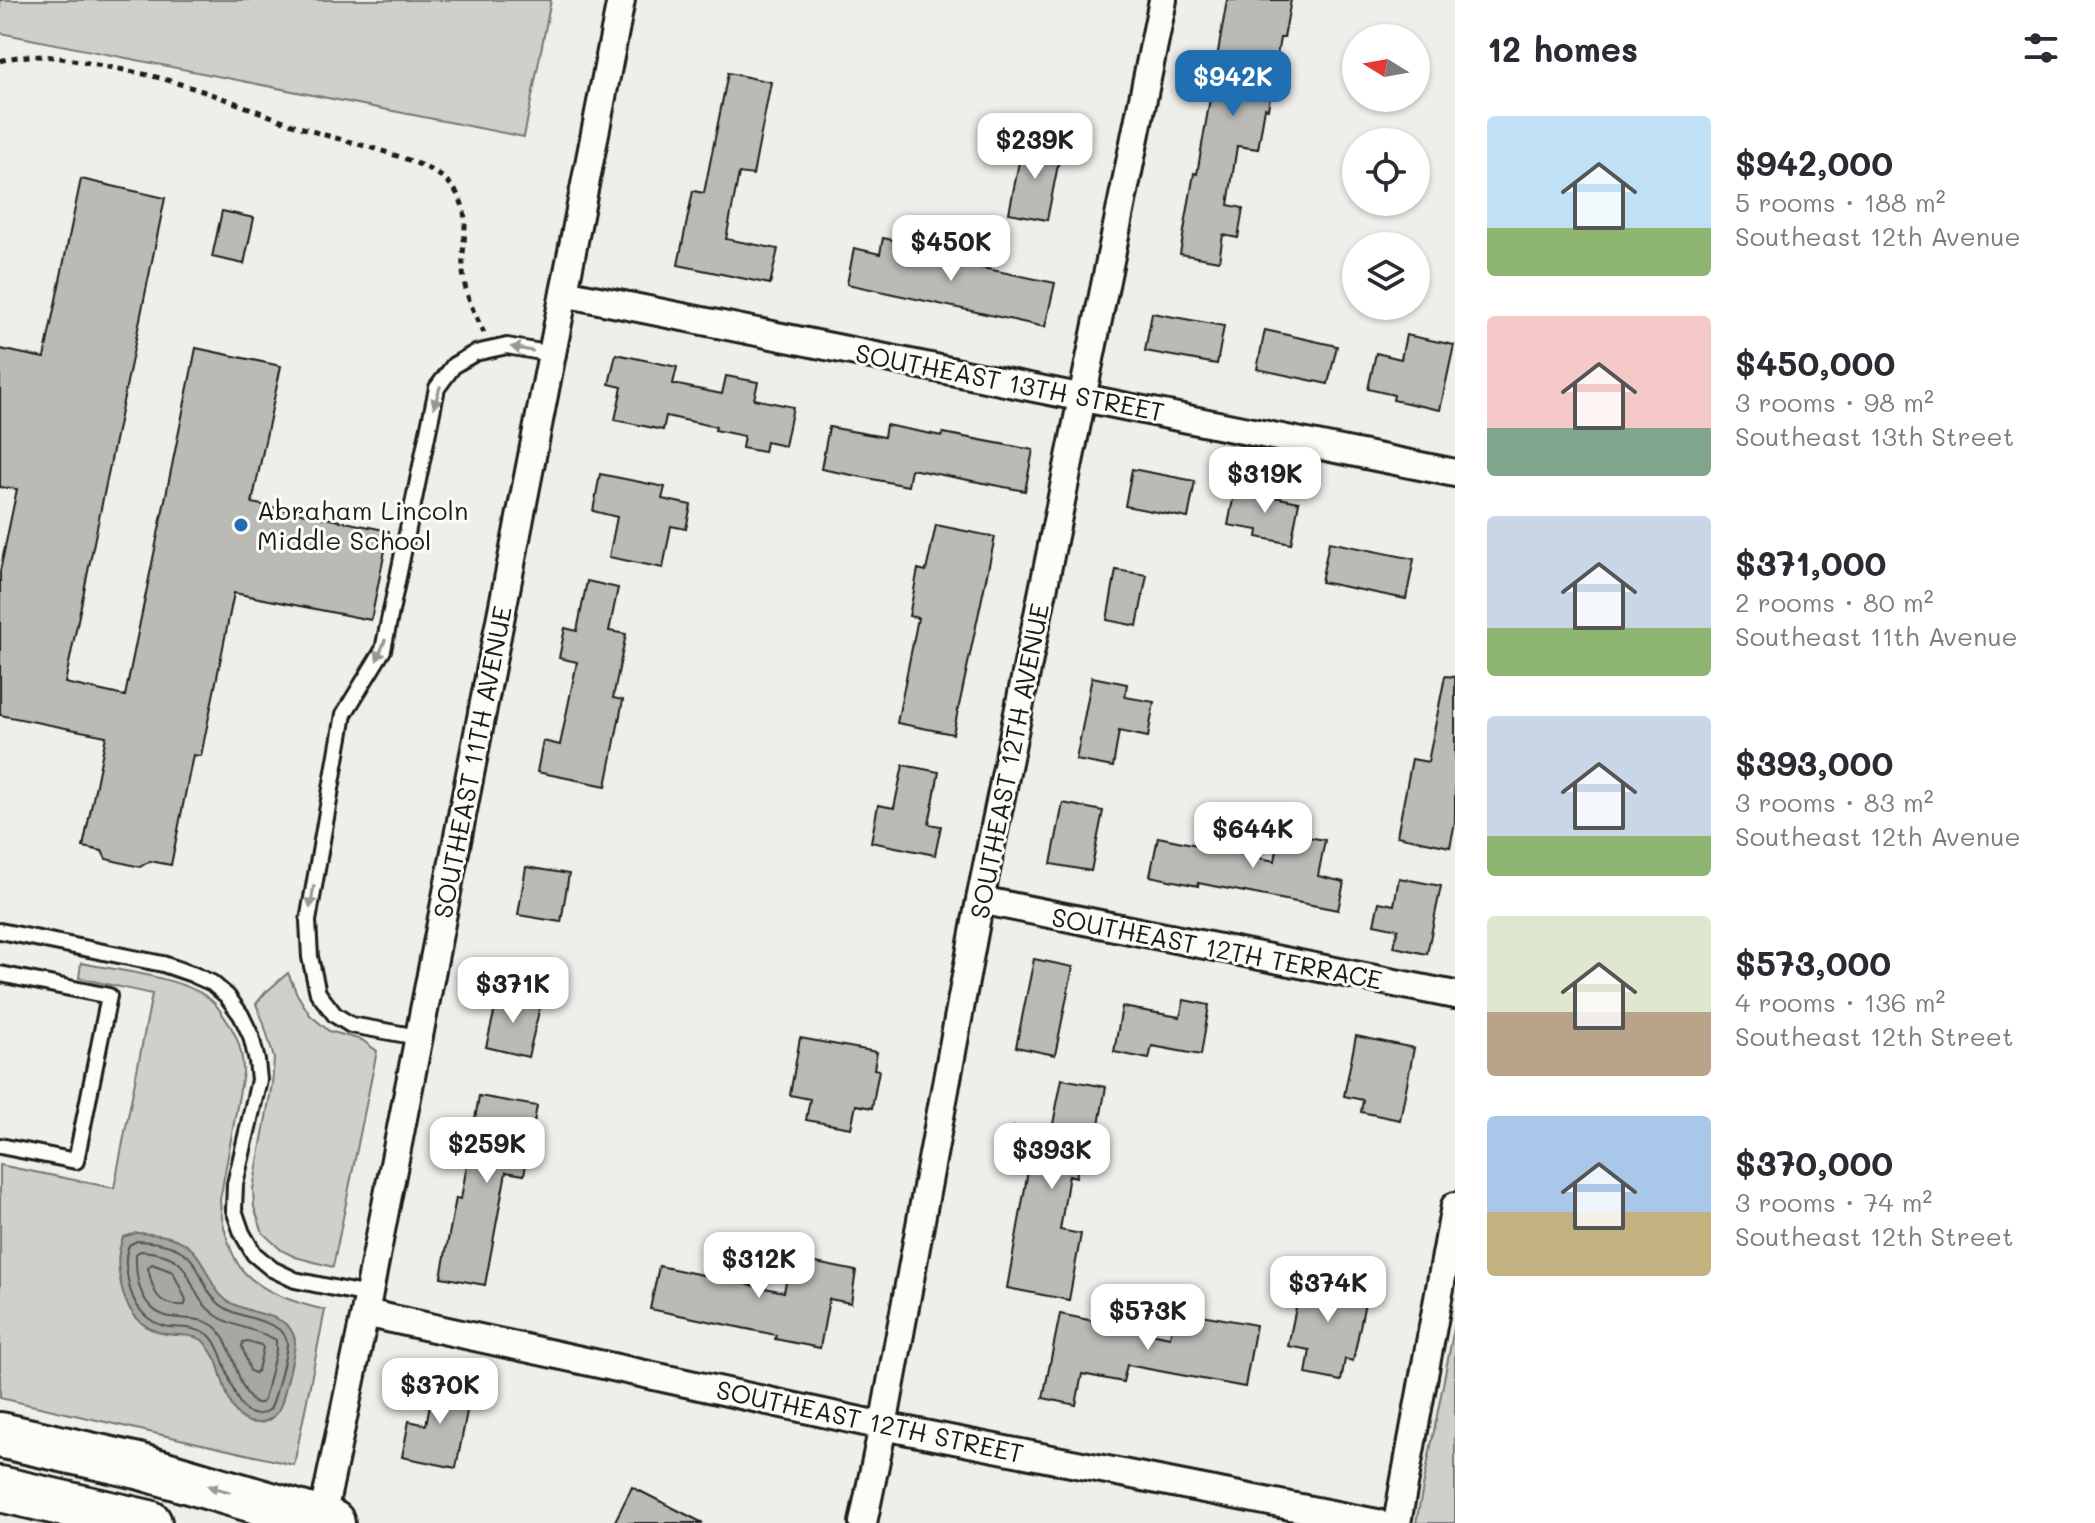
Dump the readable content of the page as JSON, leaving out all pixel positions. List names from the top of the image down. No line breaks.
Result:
{"streets":{"street":["SOUTHEAST 13TH STREET","SOUTHEAST 12TH AVENUE","SOUTHEAST 11TH AVENUE","SOUTHEAST 12TH TERRACE","SOUTHEAST 12TH STREET"]},"crossings":[["SOUTHEAST 13TH STREET","SOUTHEAST 12TH AVENUE"],["SOUTHEAST 13TH STREET","SOUTHEAST 11TH AVENUE"],["SOUTHEAST 12TH AVENUE","SOUTHEAST 12TH TERRACE"],["SOUTHEAST 12TH AVENUE","SOUTHEAST 12TH STREET"],["SOUTHEAST 11TH AVENUE","SOUTHEAST 12TH STREET"]],"places":["Abraham Lincoln Middle School"],"north":"left","page":{"heading":"12 homes","price":["$942K","$239K","$450K","$319K","$644K","$371K","$259K","$393K","$312K","$374K","$573K","$370K"],"list":[{"name":"$942,000","note":"5 rooms · 188 m² · Southeast 12th Avenue"},{"name":"$450,000","note":"3 rooms · 98 m² · Southeast 13th Street"},{"name":"$371,000","note":"2 rooms · 80 m² · Southeast 11th Avenue"},{"name":"$393,000","note":"3 rooms · 83 m² · Southeast 12th Avenue"},{"name":"$573,000","note":"4 rooms · 136 m² · Southeast 12th Street"},{"name":"$370,000","note":"3 rooms · 74 m² · Southeast 12th Street"}]}}
